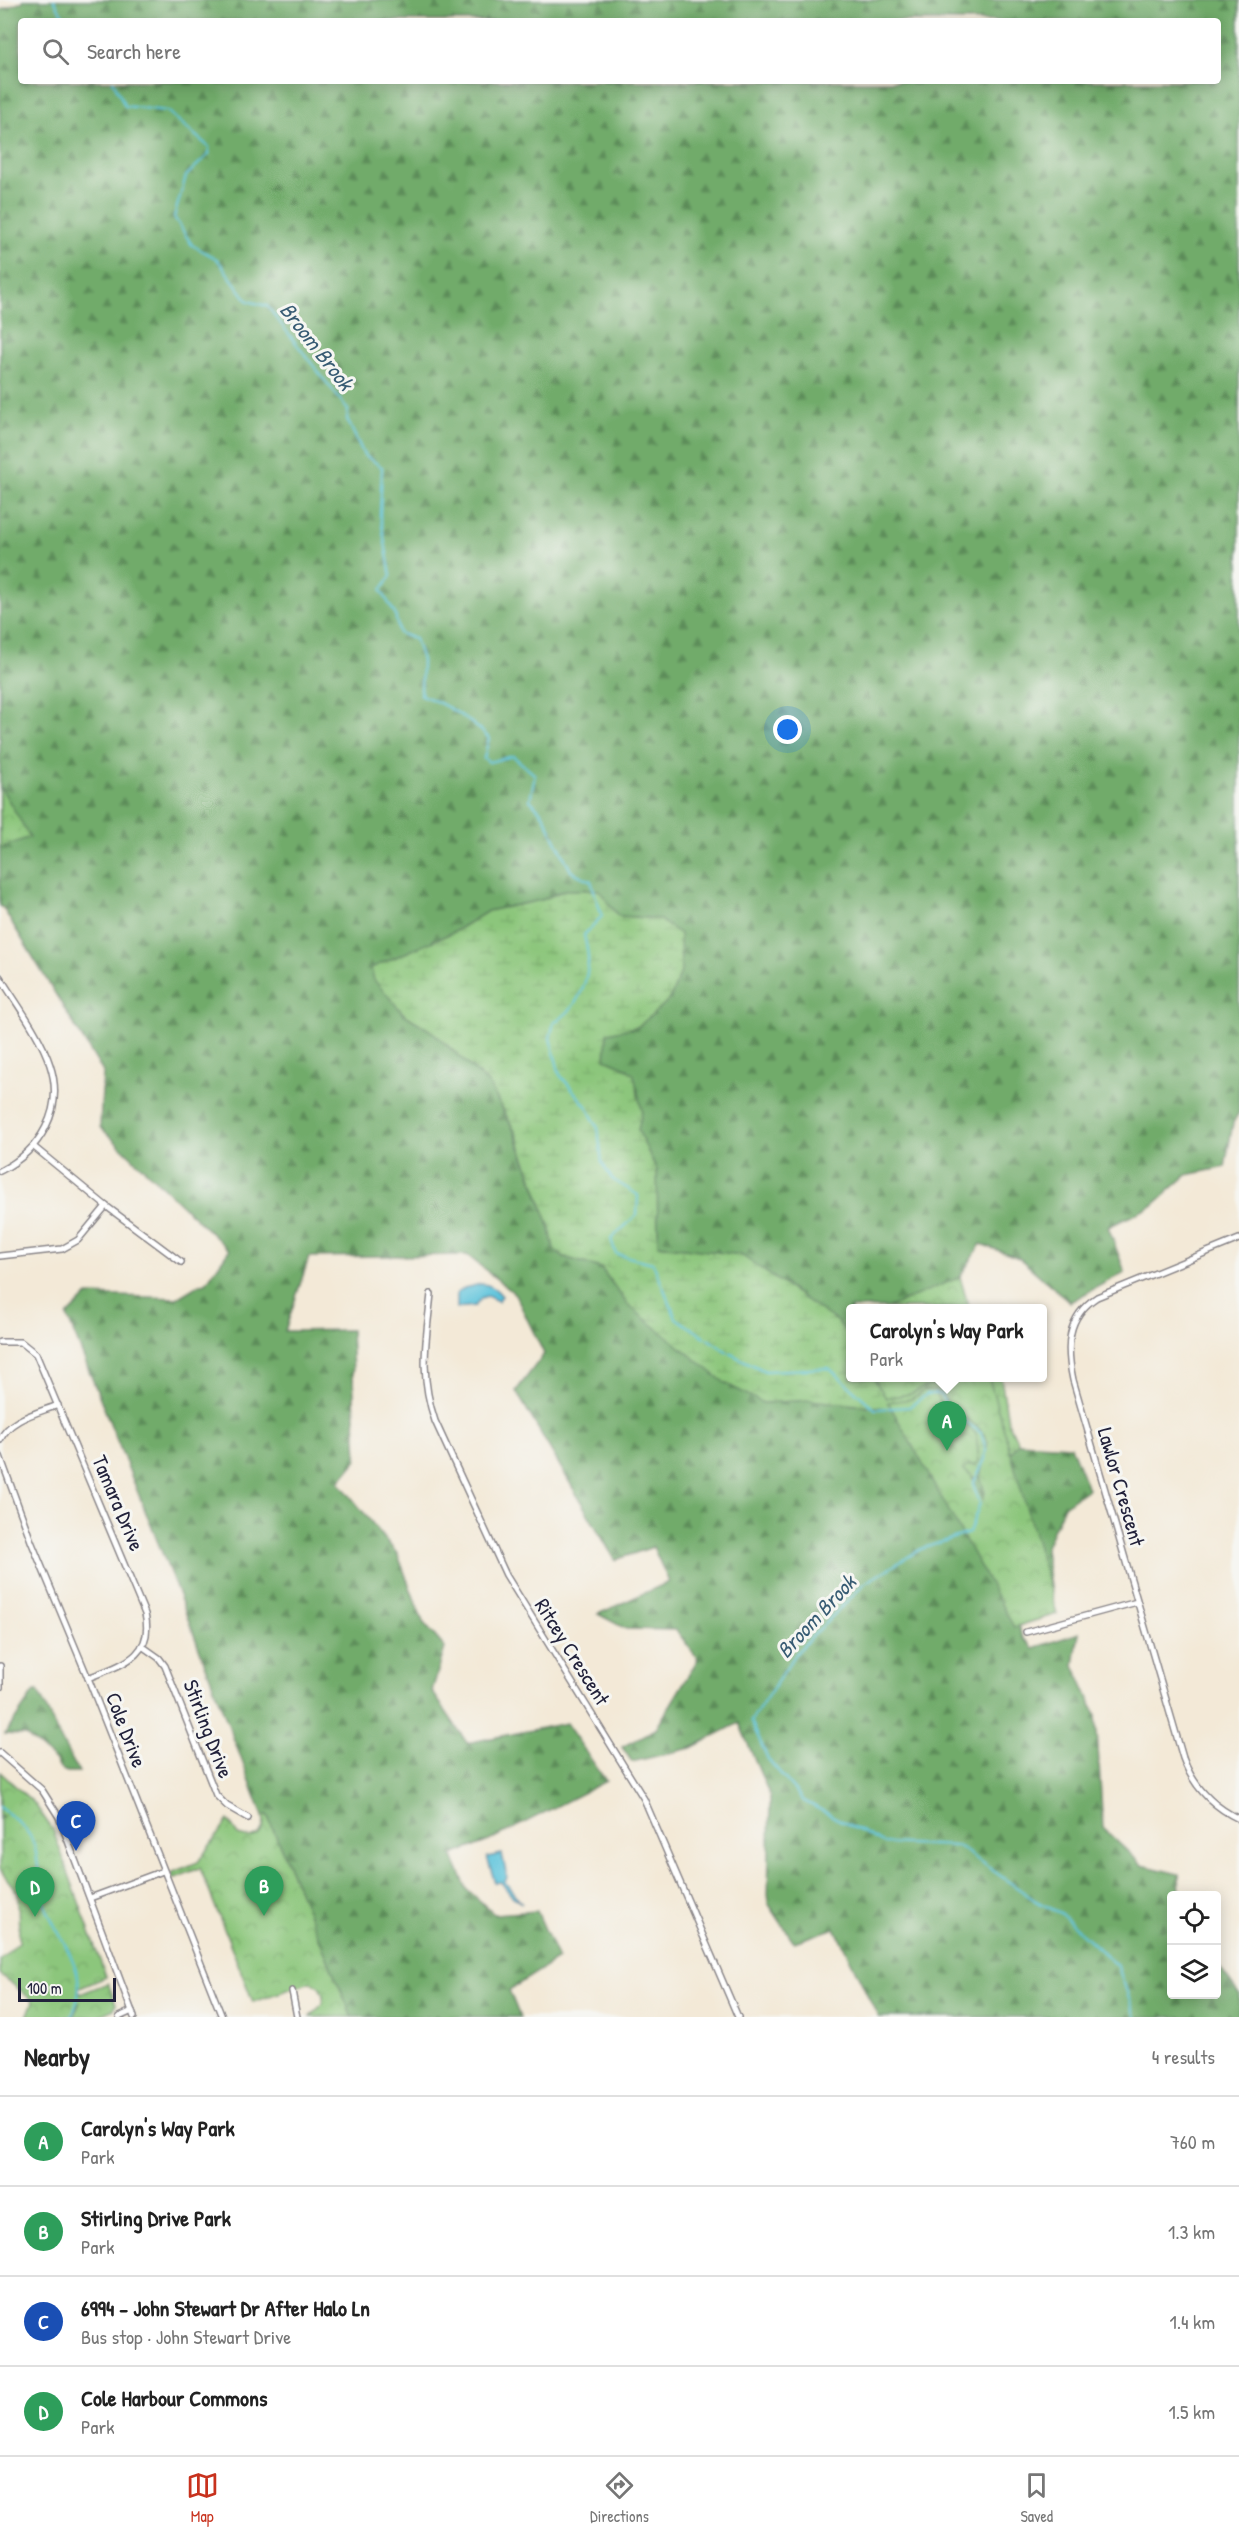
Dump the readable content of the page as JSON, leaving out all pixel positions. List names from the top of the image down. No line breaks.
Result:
{"streets":{"street":["Lawlor Crescent","Tamara Drive","Ritcey Crescent","Stirling Drive","Cole Drive"]},"crossings":[["Tamara Drive","Stirling Drive"]],"water":["Broom Brook"],"scale_bar":"100 m","page":{"search":"Search here","popup":["Carolyn's Way Park","Park"],"pins":["A","C","B","D"],"scale":"100 m","heading":["Nearby","4 results"],"list":[{"mark":"A","name":"Carolyn's Way Park","note":"Park","value":"760 m"},{"mark":"B","name":"Stirling Drive Park","note":"Park","value":"1.3 km"},{"mark":"C","name":"6994 - John Stewart Dr After Halo Ln","note":"Bus stop · John Stewart Drive","value":"1.4 km"},{"mark":"D","name":"Cole Harbour Commons","note":"Park","value":"1.5 km"}],"nav":["Map","Directions","Saved"]}}
